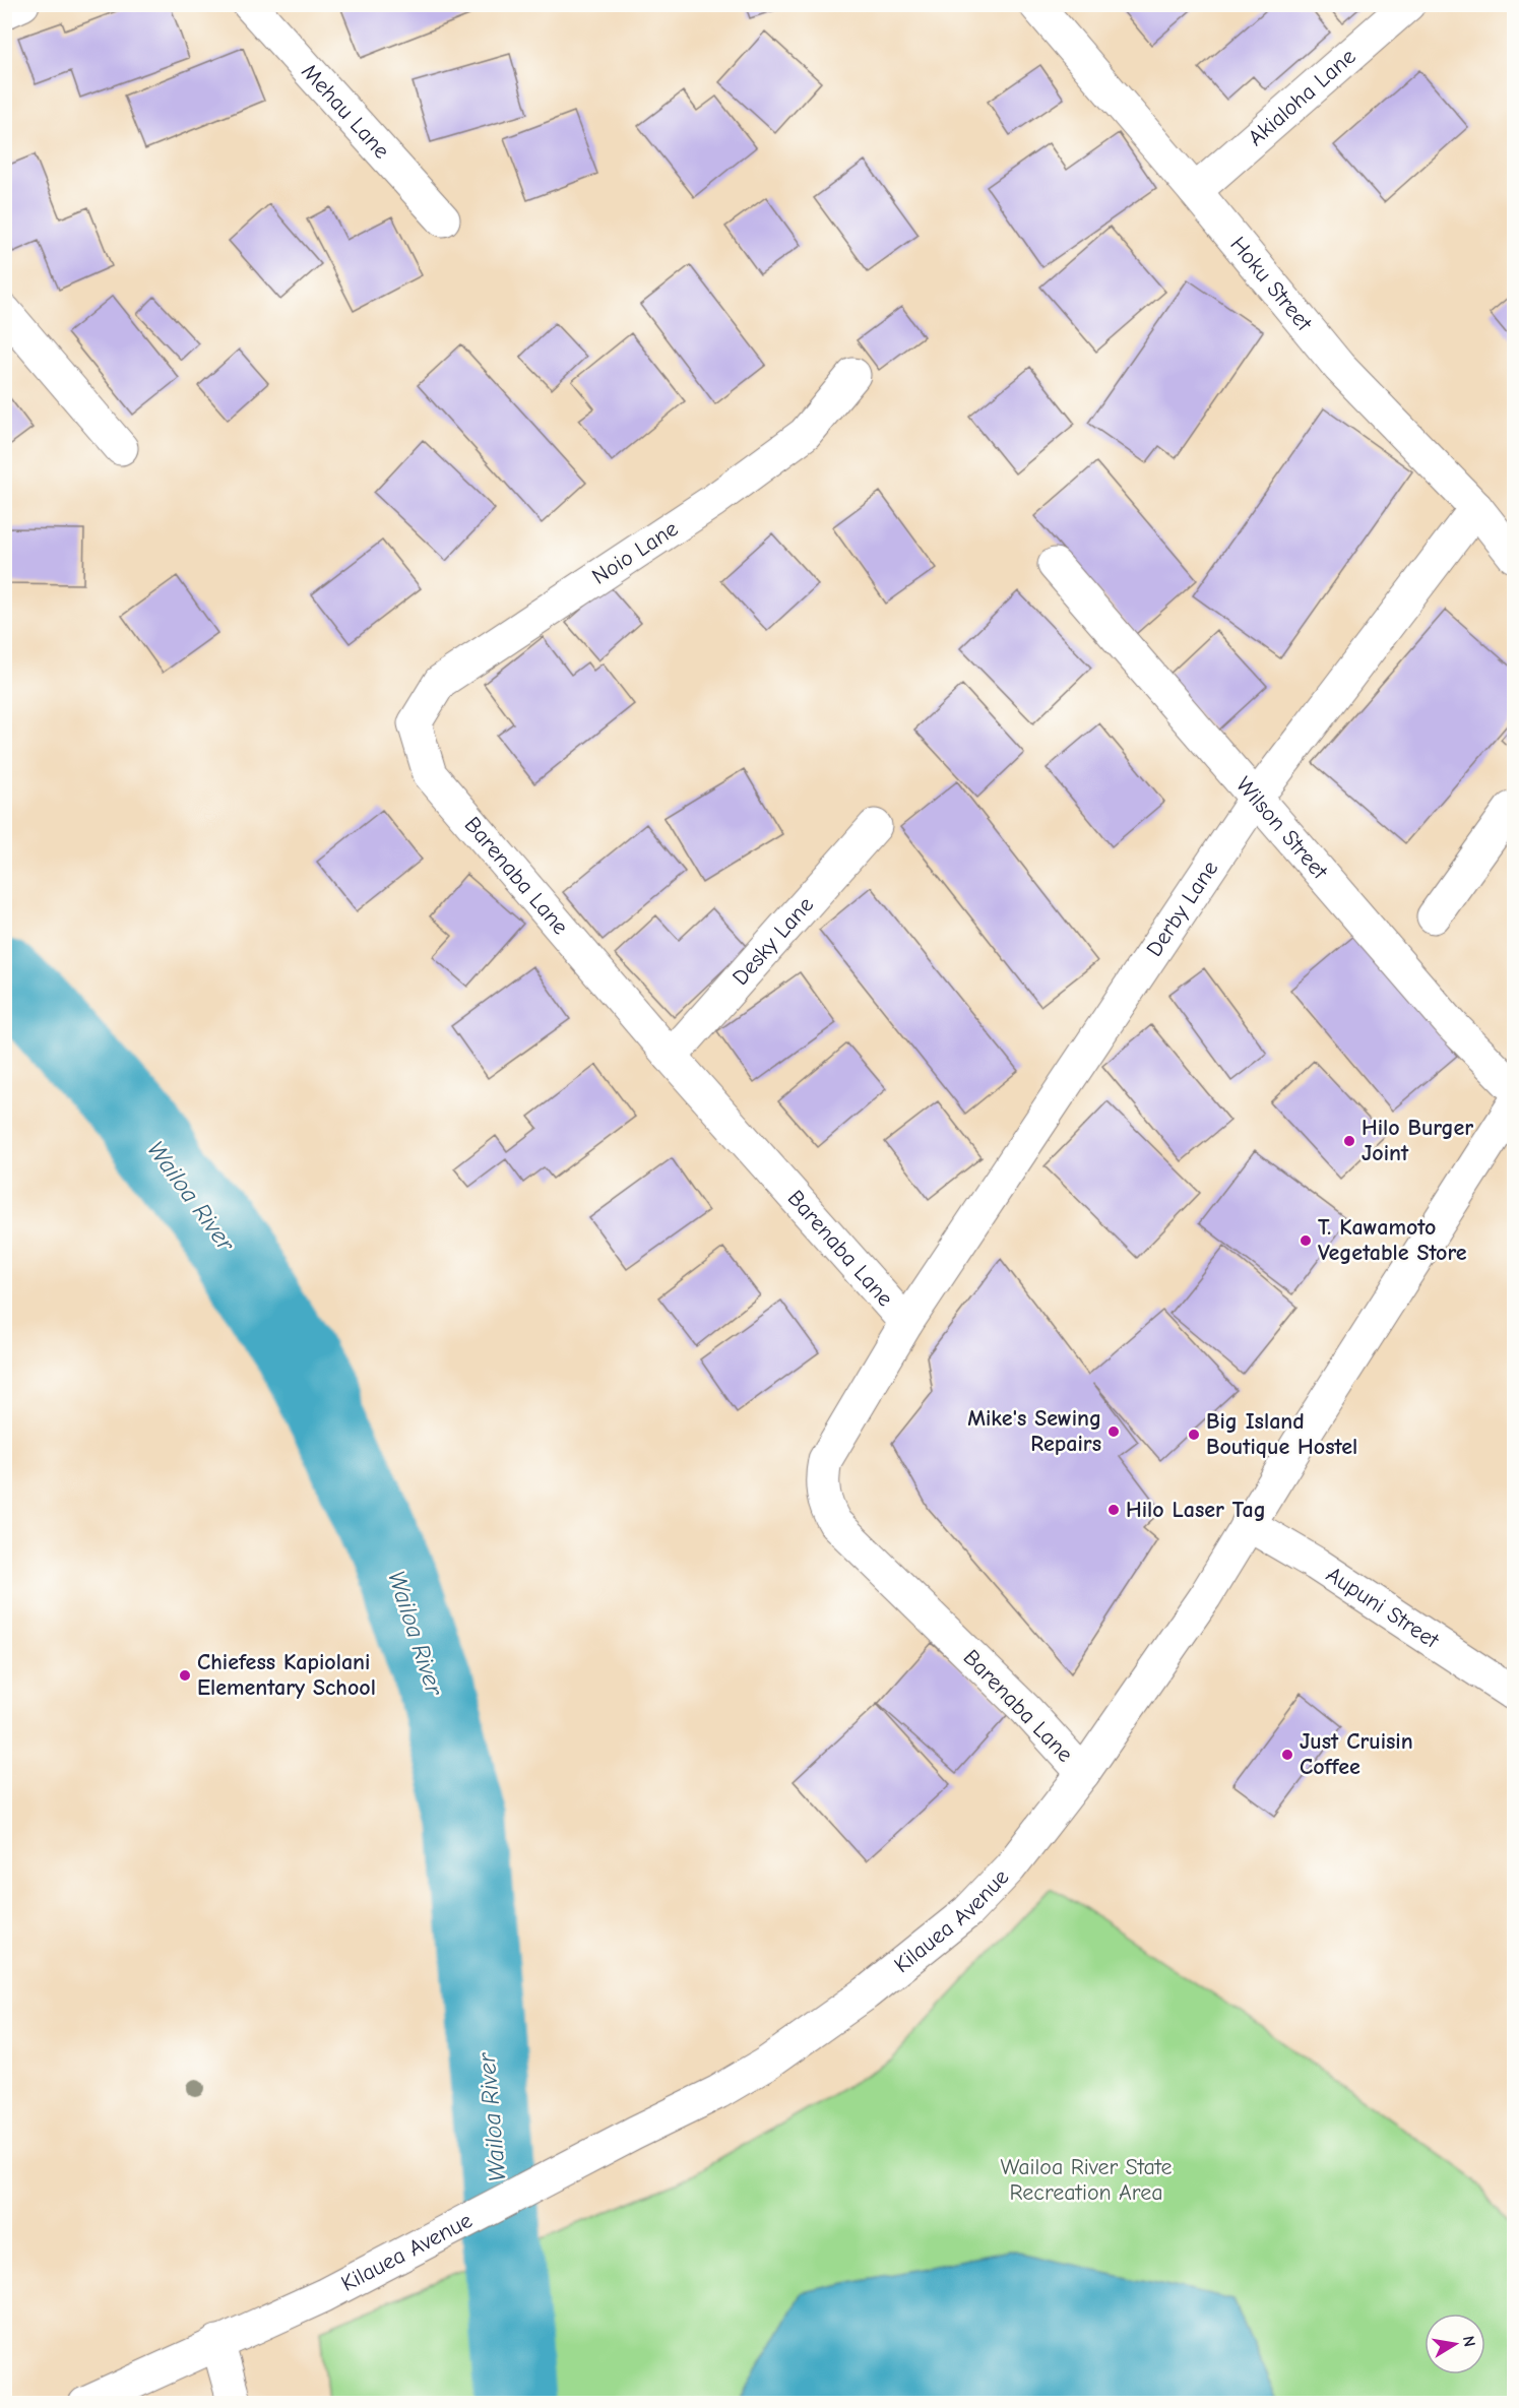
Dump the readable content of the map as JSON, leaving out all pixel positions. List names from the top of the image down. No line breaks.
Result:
{"streets":{"street":["Akialoha Lane","Mehau Lane","Hoku Street","Noio Lane","Wilson Street","Barenaba Lane","Derby Lane","Desky Lane","Aupuni Street","Kilauea Avenue"]},"crossings":[["Akialoha Lane","Hoku Street"],["Hoku Street","Derby Lane"],["Noio Lane","Barenaba Lane"],["Wilson Street","Derby Lane"],["Barenaba Lane","Derby Lane"],["Barenaba Lane","Desky Lane"],["Barenaba Lane","Kilauea Avenue"],["Aupuni Street","Kilauea Avenue"]],"water":["Wailoa River"],"parks":["Wailoa River State Recreation Area"],"places":["Hilo Burger Joint","T. Kawamoto Vegetable Store","Mike's Sewing Repairs","Big Island Boutique Hostel","Hilo Laser Tag","Chiefess Kapiolani Elementary School","Just Cruisin Coffee"],"north":"right"}
